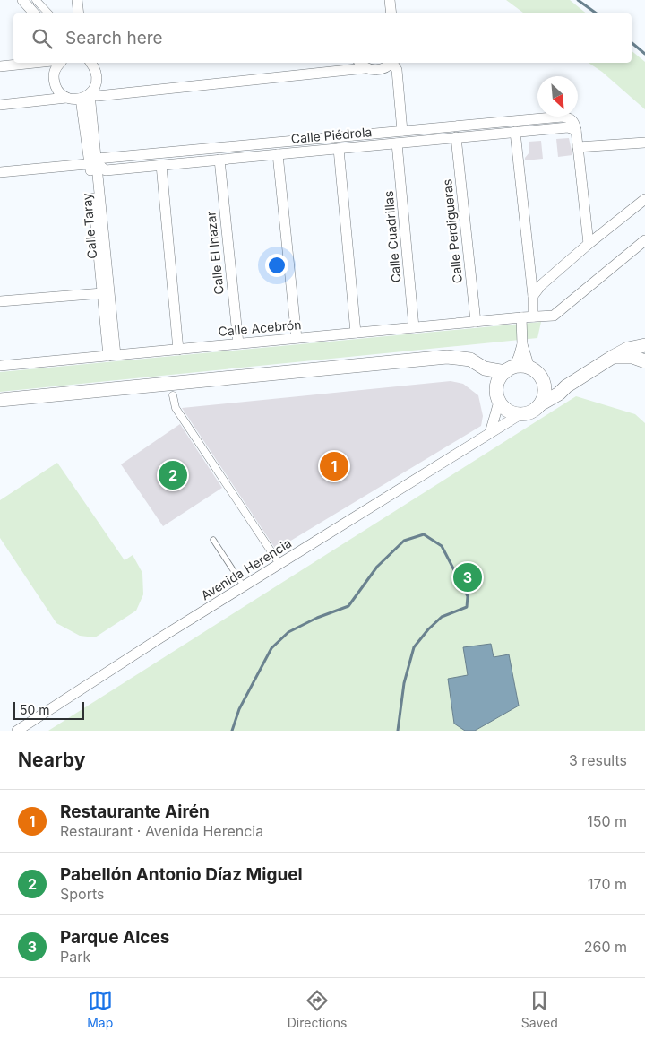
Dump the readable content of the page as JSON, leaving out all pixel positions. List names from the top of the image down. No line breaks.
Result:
{"streets":{"street":["Calle Piédrola","Calle Taray","Calle Perdigueras","Calle Cuadrillas","Calle El Inazar","Calle Acebrón","Avenida Herencia"]},"crossings":[["Calle Piédrola","Calle Taray"],["Calle Piédrola","Calle Perdigueras"],["Calle Piédrola","Calle Cuadrillas"],["Calle Piédrola","Calle El Inazar"],["Calle Taray","Calle Acebrón"],["Calle Perdigueras","Calle Acebrón"],["Calle Cuadrillas","Calle Acebrón"],["Calle El Inazar","Calle Acebrón"]],"scale_bar":"50 m","north":"bottom right","page":{"search":"Search here","pins":["1","2","3"],"scale":"50 m","heading":["Nearby","3 results"],"list":[{"mark":"1","name":"Restaurante Airén","note":"Restaurant · Avenida Herencia","value":"150 m"},{"mark":"2","name":"Pabellón Antonio Díaz Miguel","note":"Sports","value":"170 m"},{"mark":"3","name":"Parque Alces","note":"Park","value":"260 m"}],"nav":["Map","Directions","Saved"]}}
